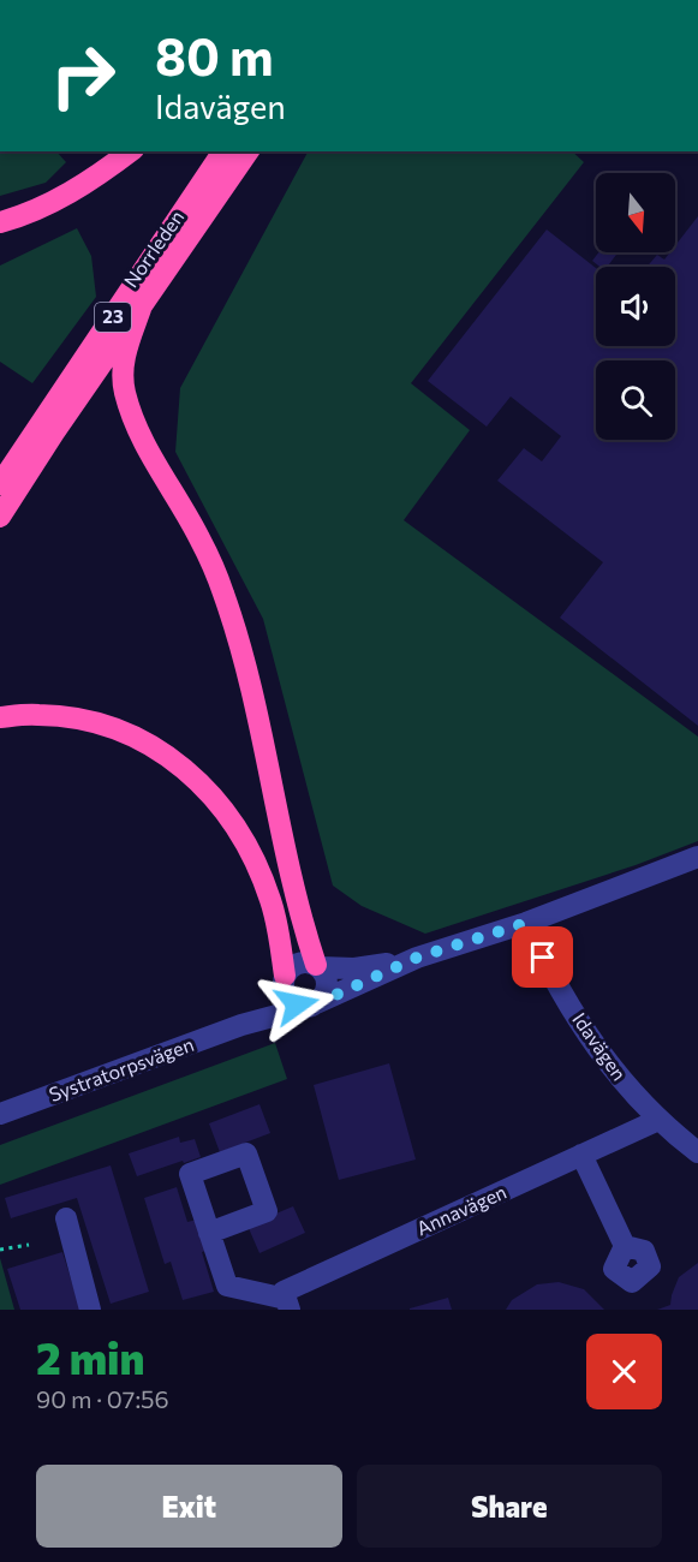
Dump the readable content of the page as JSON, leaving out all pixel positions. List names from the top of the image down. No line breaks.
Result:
{"streets":{"highway":["Norrleden","23"],"street":["Idavägen","Systratorpsvägen","Annavägen"]},"crossings":[["Idavägen","Systratorpsvägen"],["Idavägen","Annavägen"]],"north":"bottom","page":{"turn":["80 m","Idavägen"],"heading":["2 min","90 m · 07:56"],"buttons":["Exit","Share"]}}
